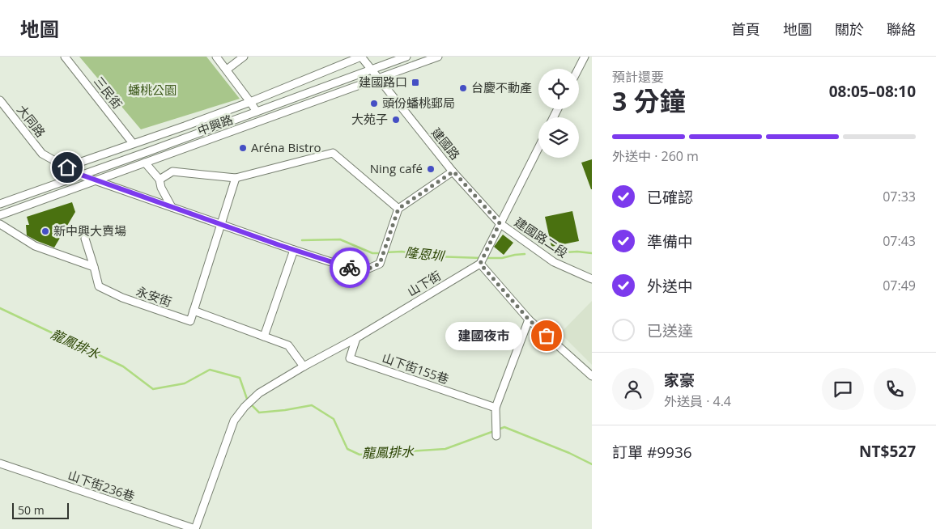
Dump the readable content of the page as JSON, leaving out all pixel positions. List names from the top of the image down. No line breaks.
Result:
{"streets":{"street":["三民街","大同路","中興路","建國路","建國路二段","山下街","永安街","山下街155巷","山下街236巷"]},"crossings":[["大同路","中興路"],["中興路","建國路"],["建國路","建國路二段"],["山下街","山下街155巷"],["山下街","山下街236巷"]],"water":["隆恩圳","龍鳳排水"],"parks":["蟠桃公園"],"places":{"transit":["建國路口"],"other":["台慶不動產","頭份蟠桃郵局","大苑子","Aréna Bistro","Ning café","新中興大賣場","建國夜市"]},"scale_bar":"50 m","page":{"header":"地圖","nav":["首頁","地圖","關於","聯絡"],"heading":["3 分鐘","預計還要","08:05–08:10"],"panel":["家豪","外送員 · 4.4","訂單 #9936","NT$527"],"bar":"外送中 · 260 m","list":[["已確認","07:33"],["準備中","07:43"],["外送中","07:49"],"已送達"],"bubble":"建國夜市","scale":"50 m"}}
